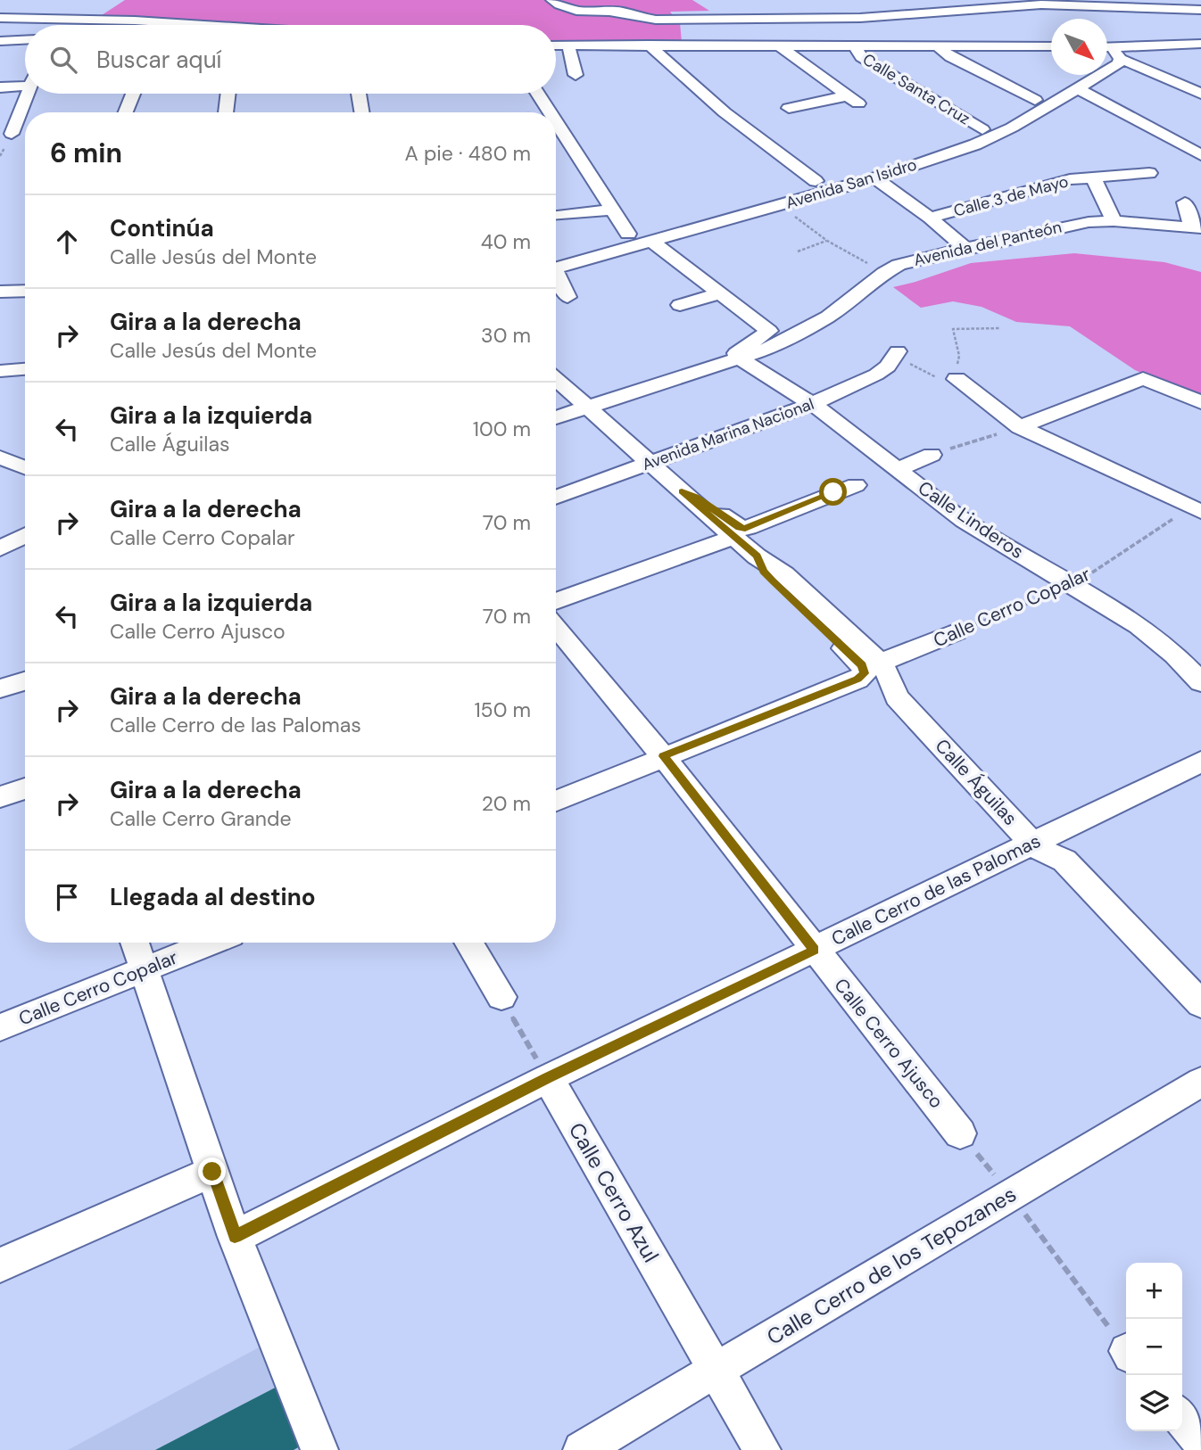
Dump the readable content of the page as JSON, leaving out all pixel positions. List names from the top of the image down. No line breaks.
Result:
{"streets":{"street":["Calle Santa Cruz","Avenida San Isidro","Calle 3 de Mayo","Avenida del Panteón","Avenida Marina Nacional","Calle Linderos","Calle Cerro Copalar","Calle Águilas","Calle Cerro de las Palomas","Calle Cerro Ajusco","Calle Cerro Azul","Calle Cerro de los Tepozanes"]},"crossings":[["Avenida del Panteón","Calle Linderos"],["Avenida del Panteón","Calle Águilas"],["Avenida Marina Nacional","Calle Linderos"],["Avenida Marina Nacional","Calle Águilas"],["Calle Linderos","Calle Cerro Copalar"],["Calle Cerro Copalar","Calle Águilas"],["Calle Cerro Copalar","Calle Cerro Ajusco"],["Calle Águilas","Calle Cerro de las Palomas"],["Calle Cerro de las Palomas","Calle Cerro Ajusco"],["Calle Cerro de las Palomas","Calle Cerro Azul"],["Calle Cerro Azul","Calle Cerro de los Tepozanes"]],"north":"bottom right","page":{"search":"Buscar aquí","heading":["6 min","A pie · 480 m"],"list":[["Continúa","Calle Jesús del Monte","40 m"],["Gira a la derecha","Calle Jesús del Monte","30 m"],["Gira a la izquierda","Calle Águilas","100 m"],["Gira a la derecha","Calle Cerro Copalar","70 m"],["Gira a la izquierda","Calle Cerro Ajusco","70 m"],["Gira a la derecha","Calle Cerro de las Palomas","150 m"],["Gira a la derecha","Calle Cerro Grande","20 m"],"Llegada al destino"],"map_buttons":["+","−"]}}
